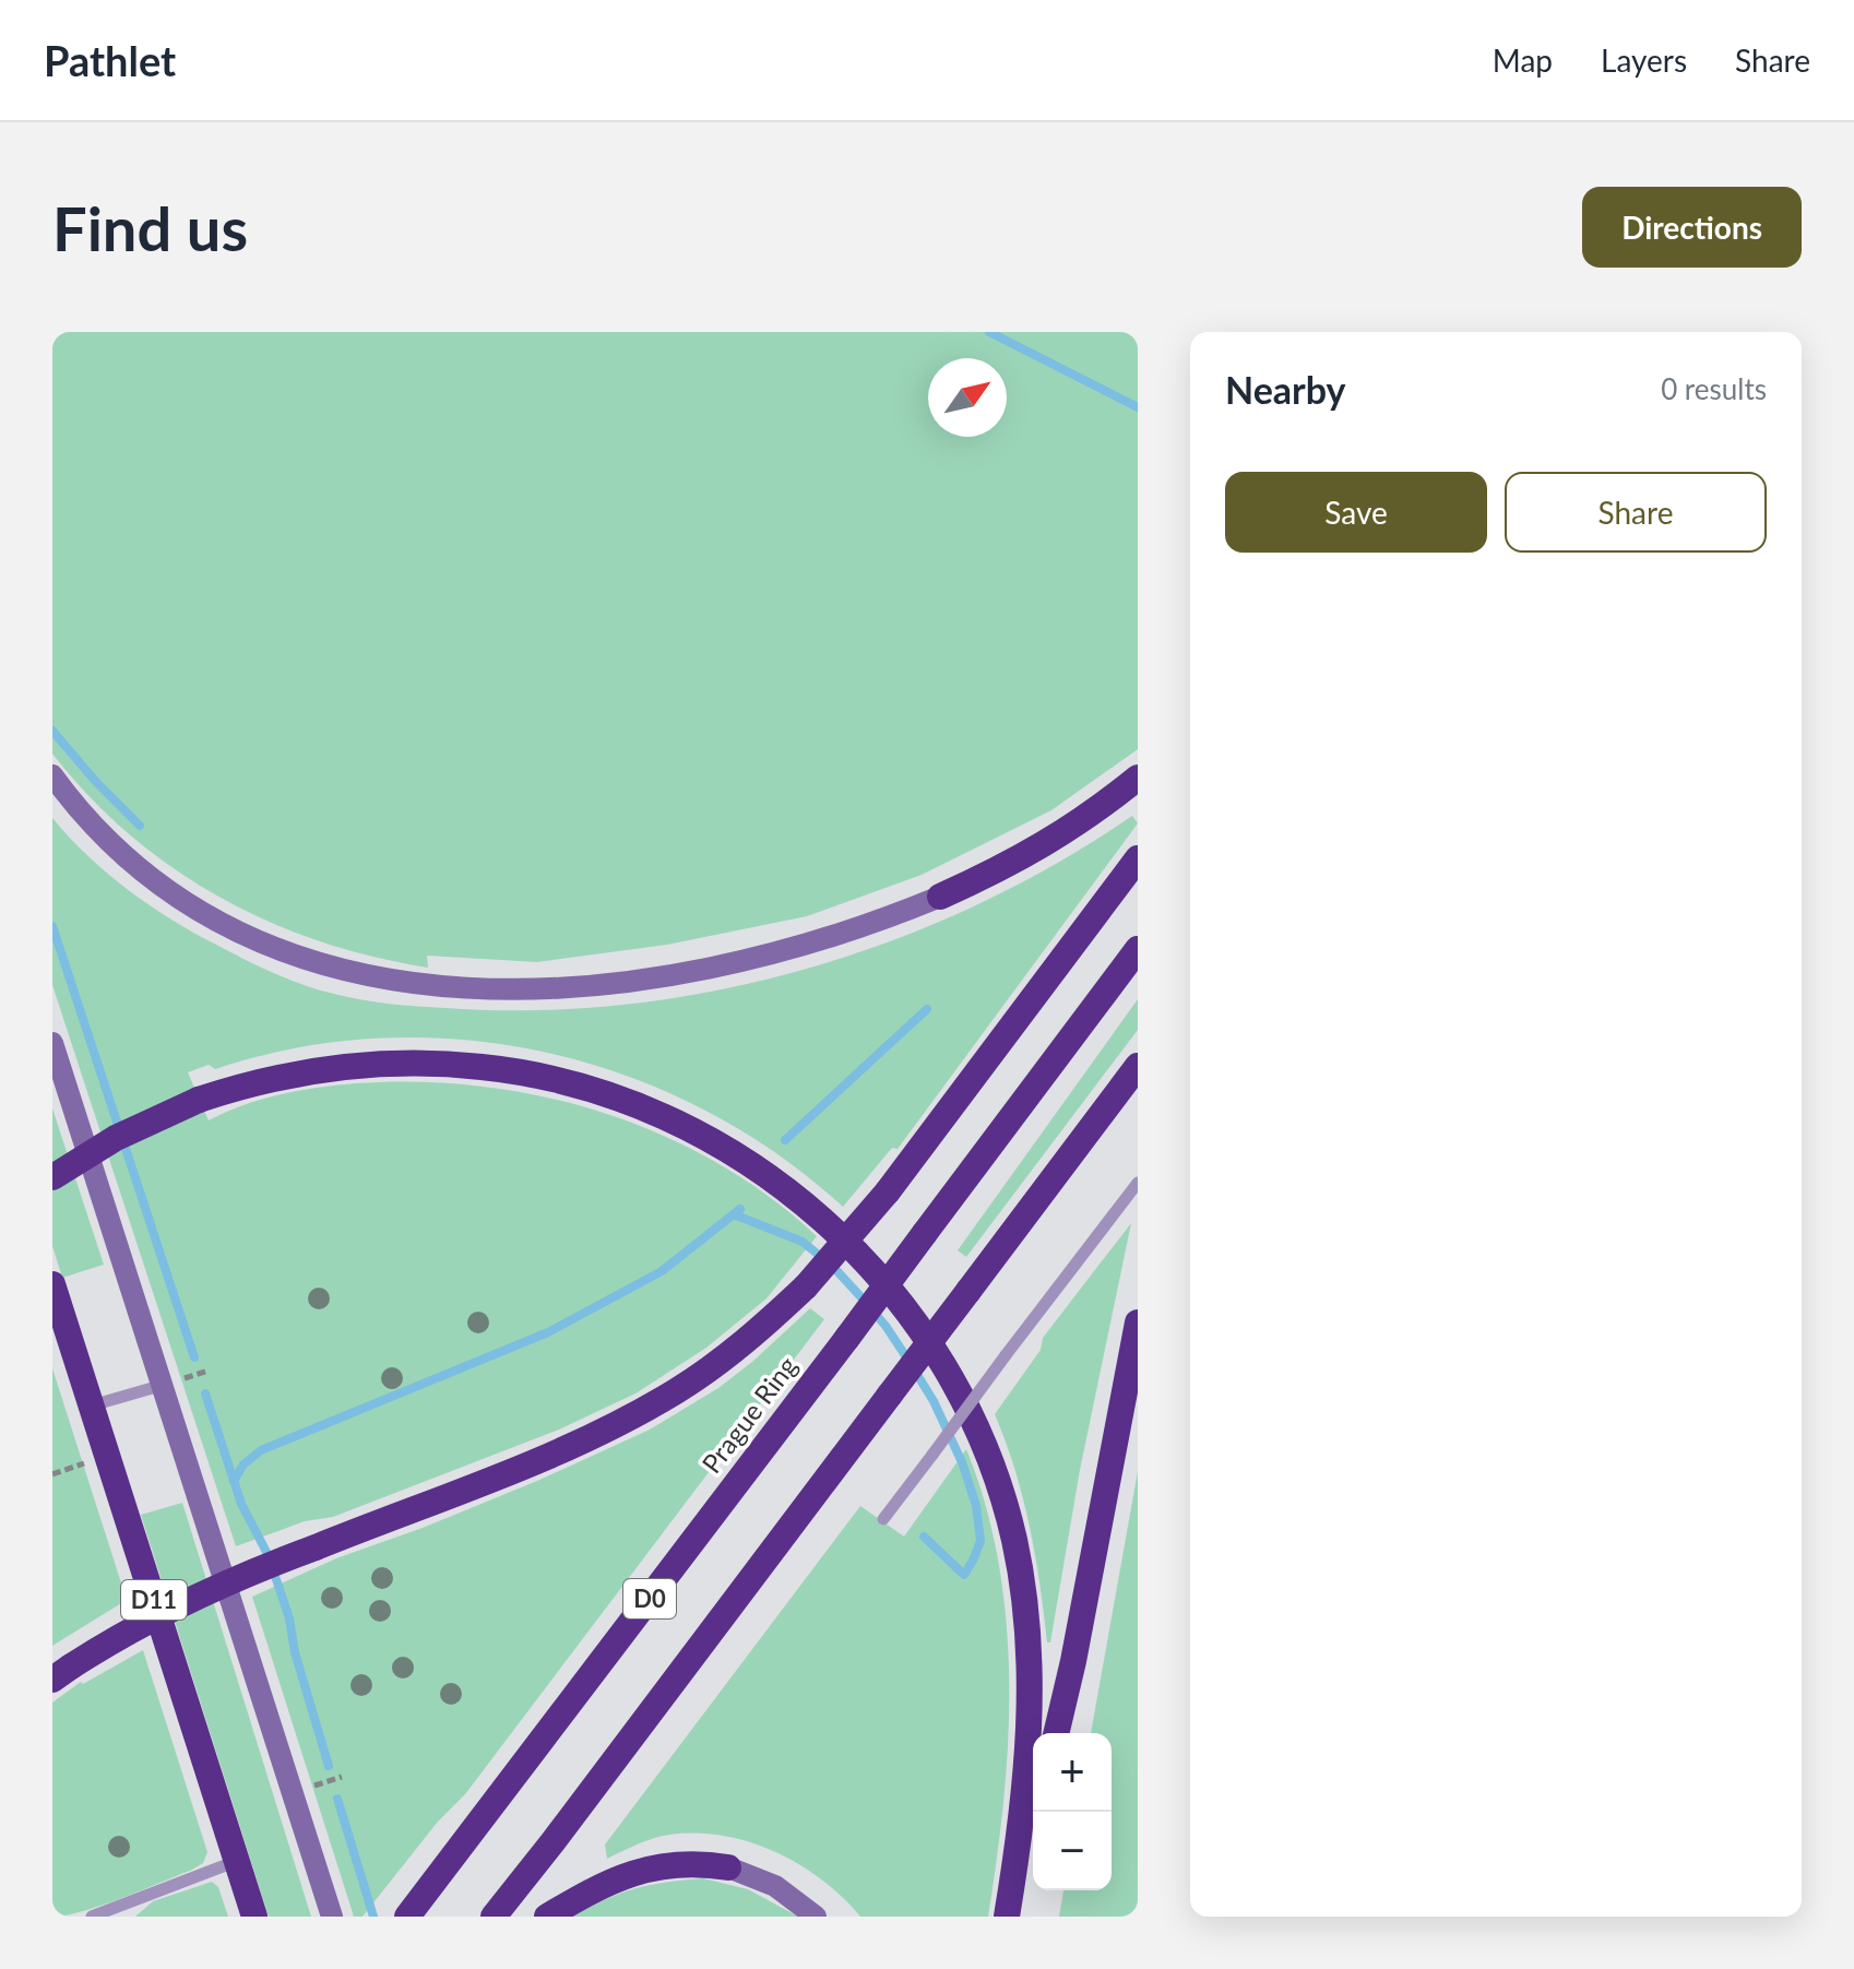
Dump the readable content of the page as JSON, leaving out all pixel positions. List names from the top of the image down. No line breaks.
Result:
{"streets":{"highway":["Prague Ring","D0","D11"]},"north":"top right","page":{"header":"Pathlet","nav":["Map","Layers","Share"],"buttons":["Directions",["Save","Share"]],"title":"Find us","heading":["Nearby","0 results"],"map_buttons":["+","−"]}}
